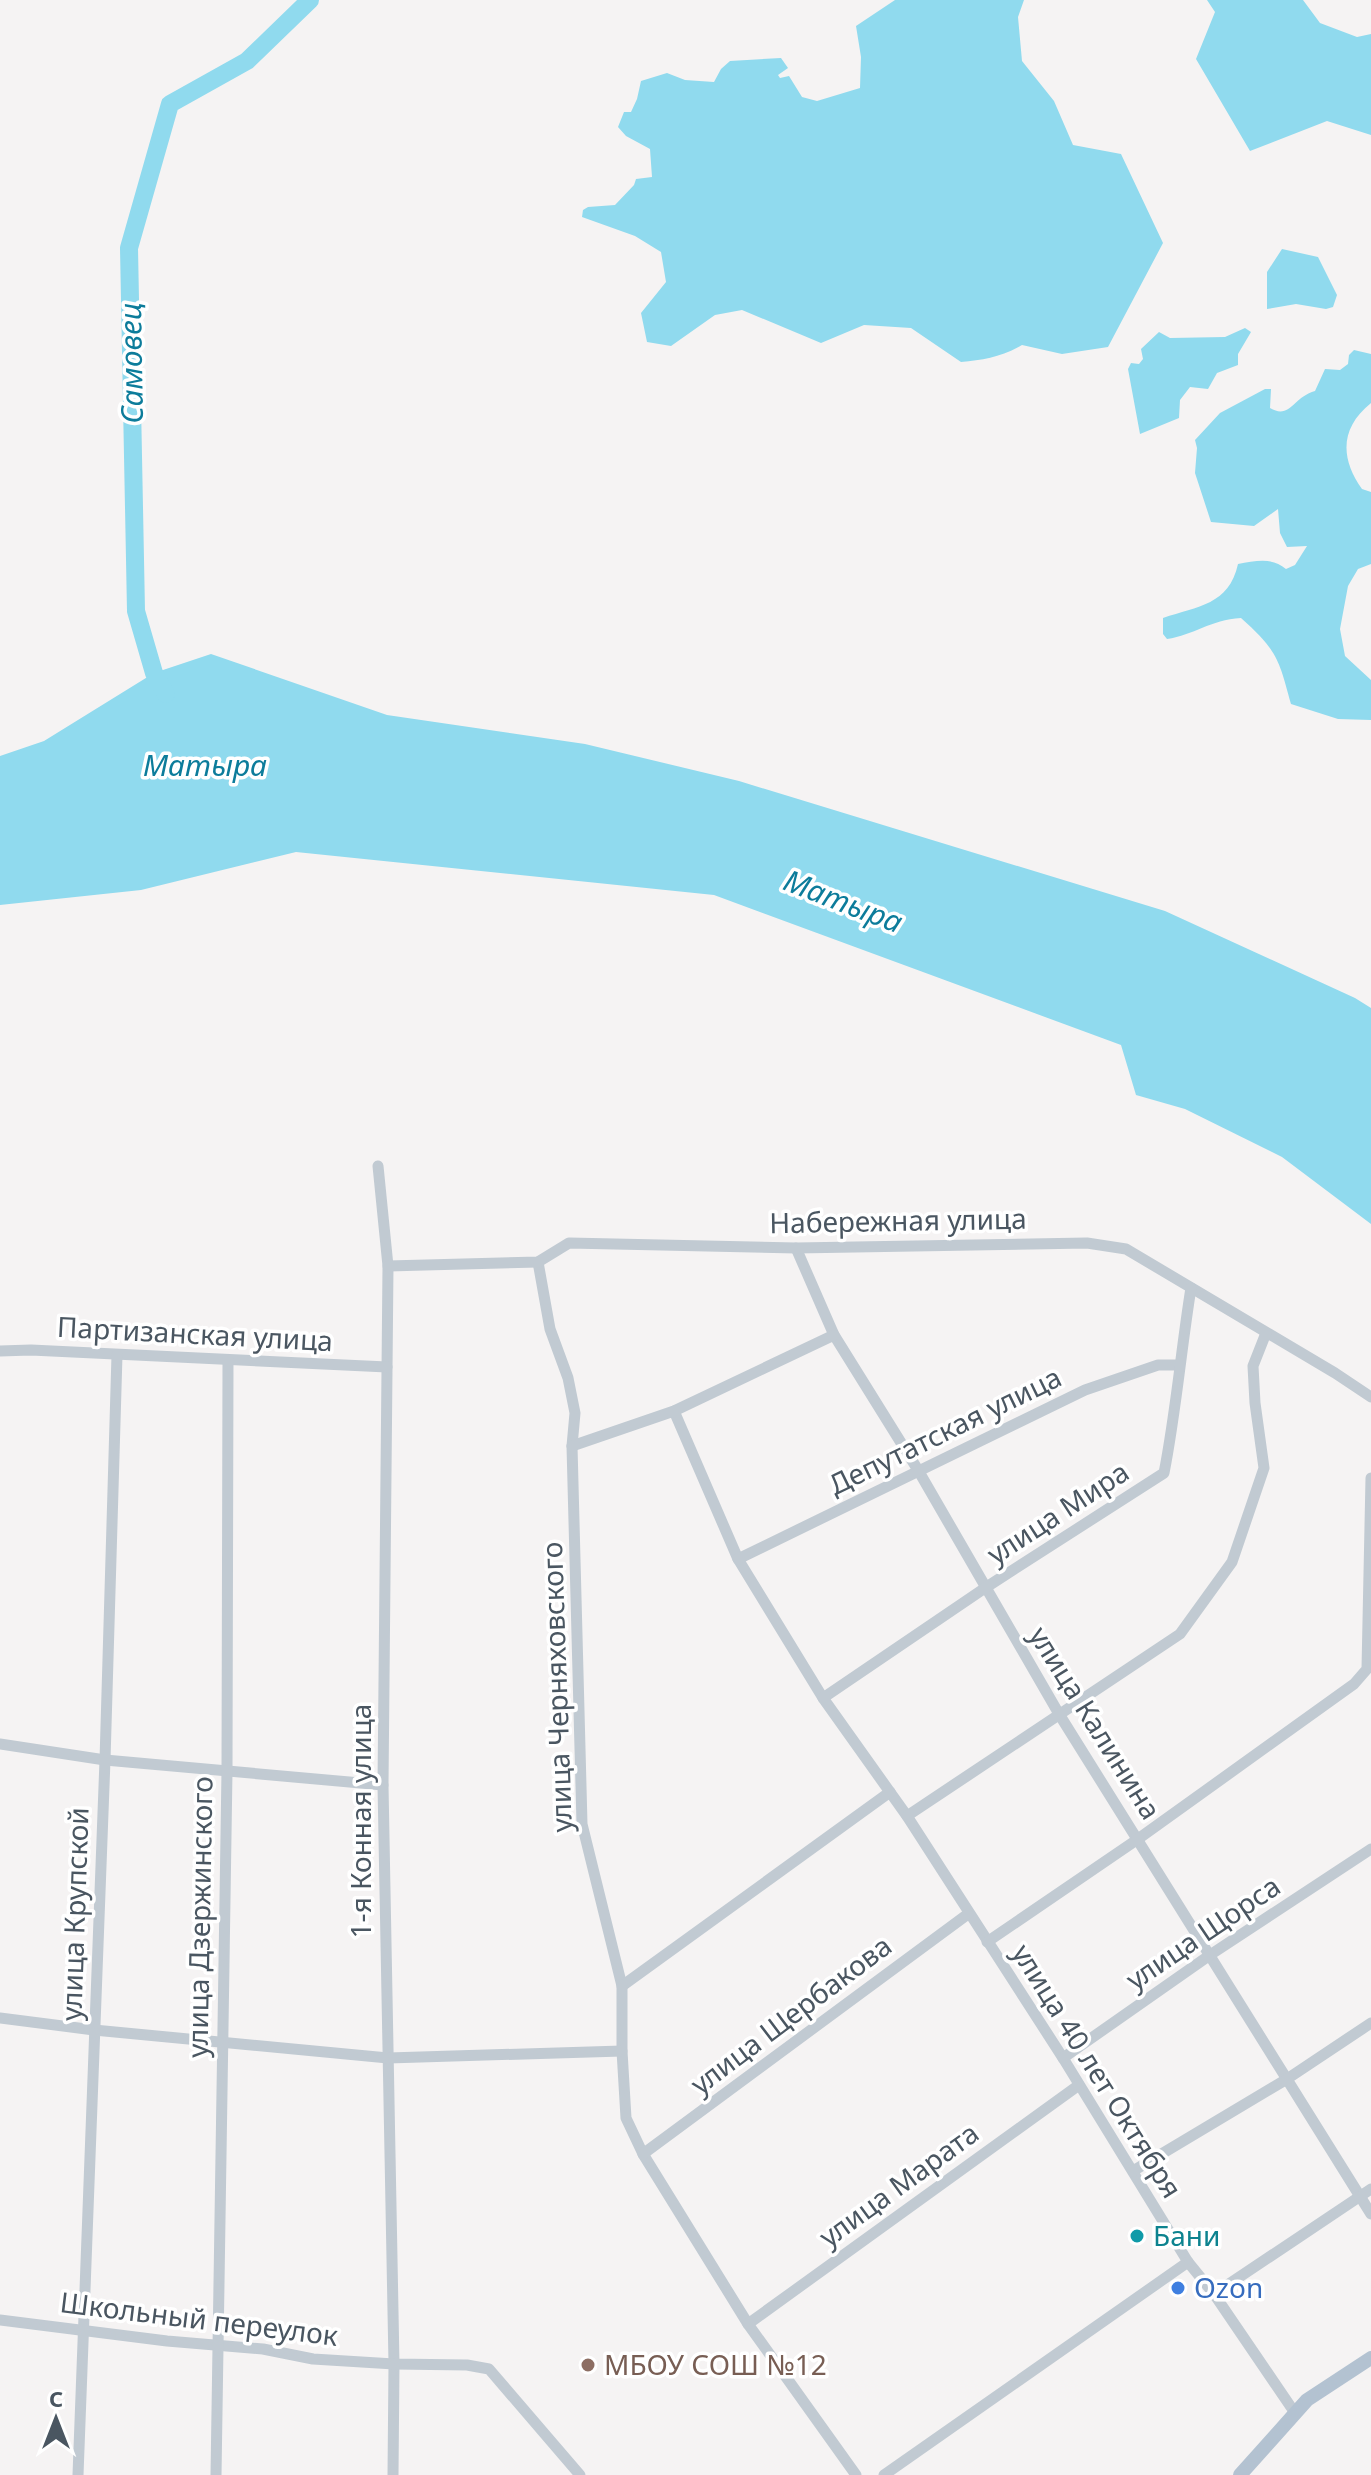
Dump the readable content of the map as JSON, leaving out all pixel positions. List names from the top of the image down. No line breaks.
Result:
{"streets":{"street":["Набережная улица","Партизанская улица","Депутатская улица","улица Мира","улица Черняховского","улица Калинина","1-я Конная улица","улица Крупской","улица Дзержинского","улица Щорса","улица Щербакова","улица 40 лет Октября","улица Марата","Школьный переулок"]},"crossings":[["Набережная улица","улица Мира"],["Набережная улица","улица Черняховского"],["Набережная улица","улица Калинина"],["Набережная улица","1-я Конная улица"],["Партизанская улица","1-я Конная улица"],["Партизанская улица","улица Крупской"],["Партизанская улица","улица Дзержинского"],["Депутатская улица","улица Мира"],["Депутатская улица","улица Калинина"],["Депутатская улица","улица 40 лет Октября"],["улица Мира","улица Калинина"],["улица Мира","улица 40 лет Октября"],["улица Черняховского","улица Щербакова"],["улица Черняховского","улица Марата"],["улица Калинина","улица Щорса"],["1-я Конная улица","Школьный переулок"],["улица Крупской","Школьный переулок"],["улица Дзержинского","Школьный переулок"],["улица Щорса","улица 40 лет Октября"],["улица Щербакова","улица 40 лет Октября"],["улица 40 лет Октября","улица Марата"]],"water":["Самовец","Матыра"],"places":["Бани","Ozon","МБОУ СОШ №12"],"north":"top"}
